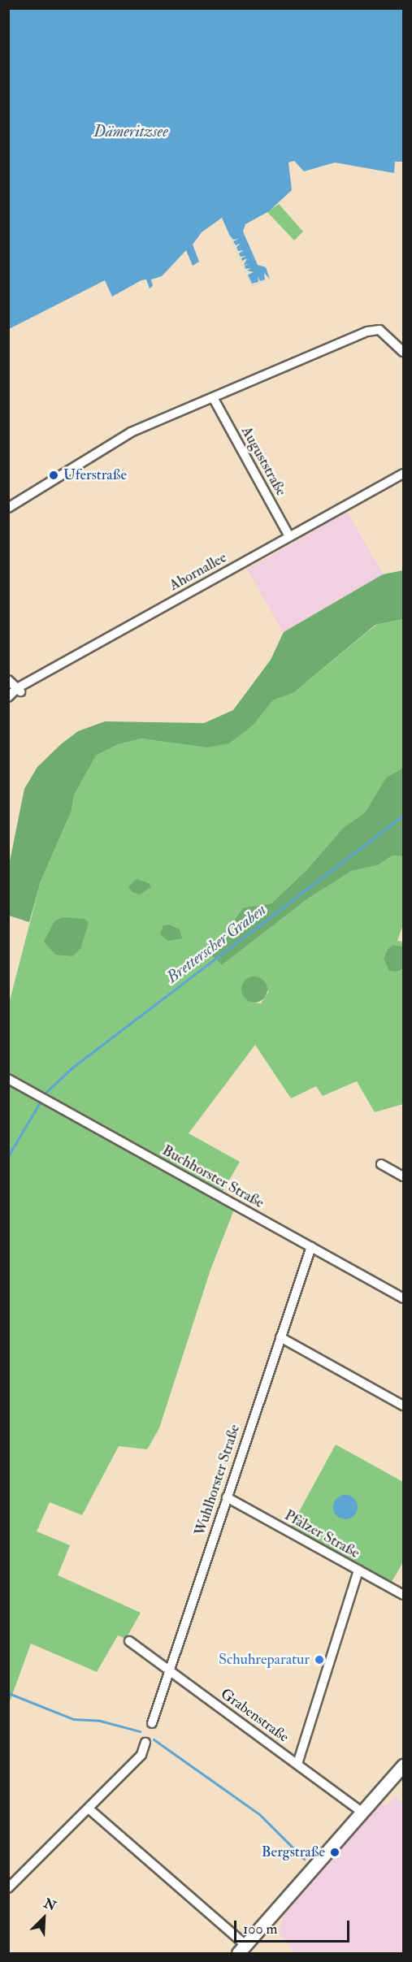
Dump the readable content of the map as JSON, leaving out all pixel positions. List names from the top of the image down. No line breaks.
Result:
{"streets":{"street":["Auguststraße","Ahornallee","Buchhorster Straße","Wuhlhorster Straße","Pfälzer Straße","Grabenstraße"]},"crossings":[["Auguststraße","Ahornallee"],["Buchhorster Straße","Wuhlhorster Straße"],["Wuhlhorster Straße","Pfälzer Straße"],["Wuhlhorster Straße","Grabenstraße"]],"water":["Dämeritzsee","Bretterscher Graben"],"places":["Uferstraße","Schuhreparatur","Bergstraße"],"scale_bar":"100 m","north":"top right"}
